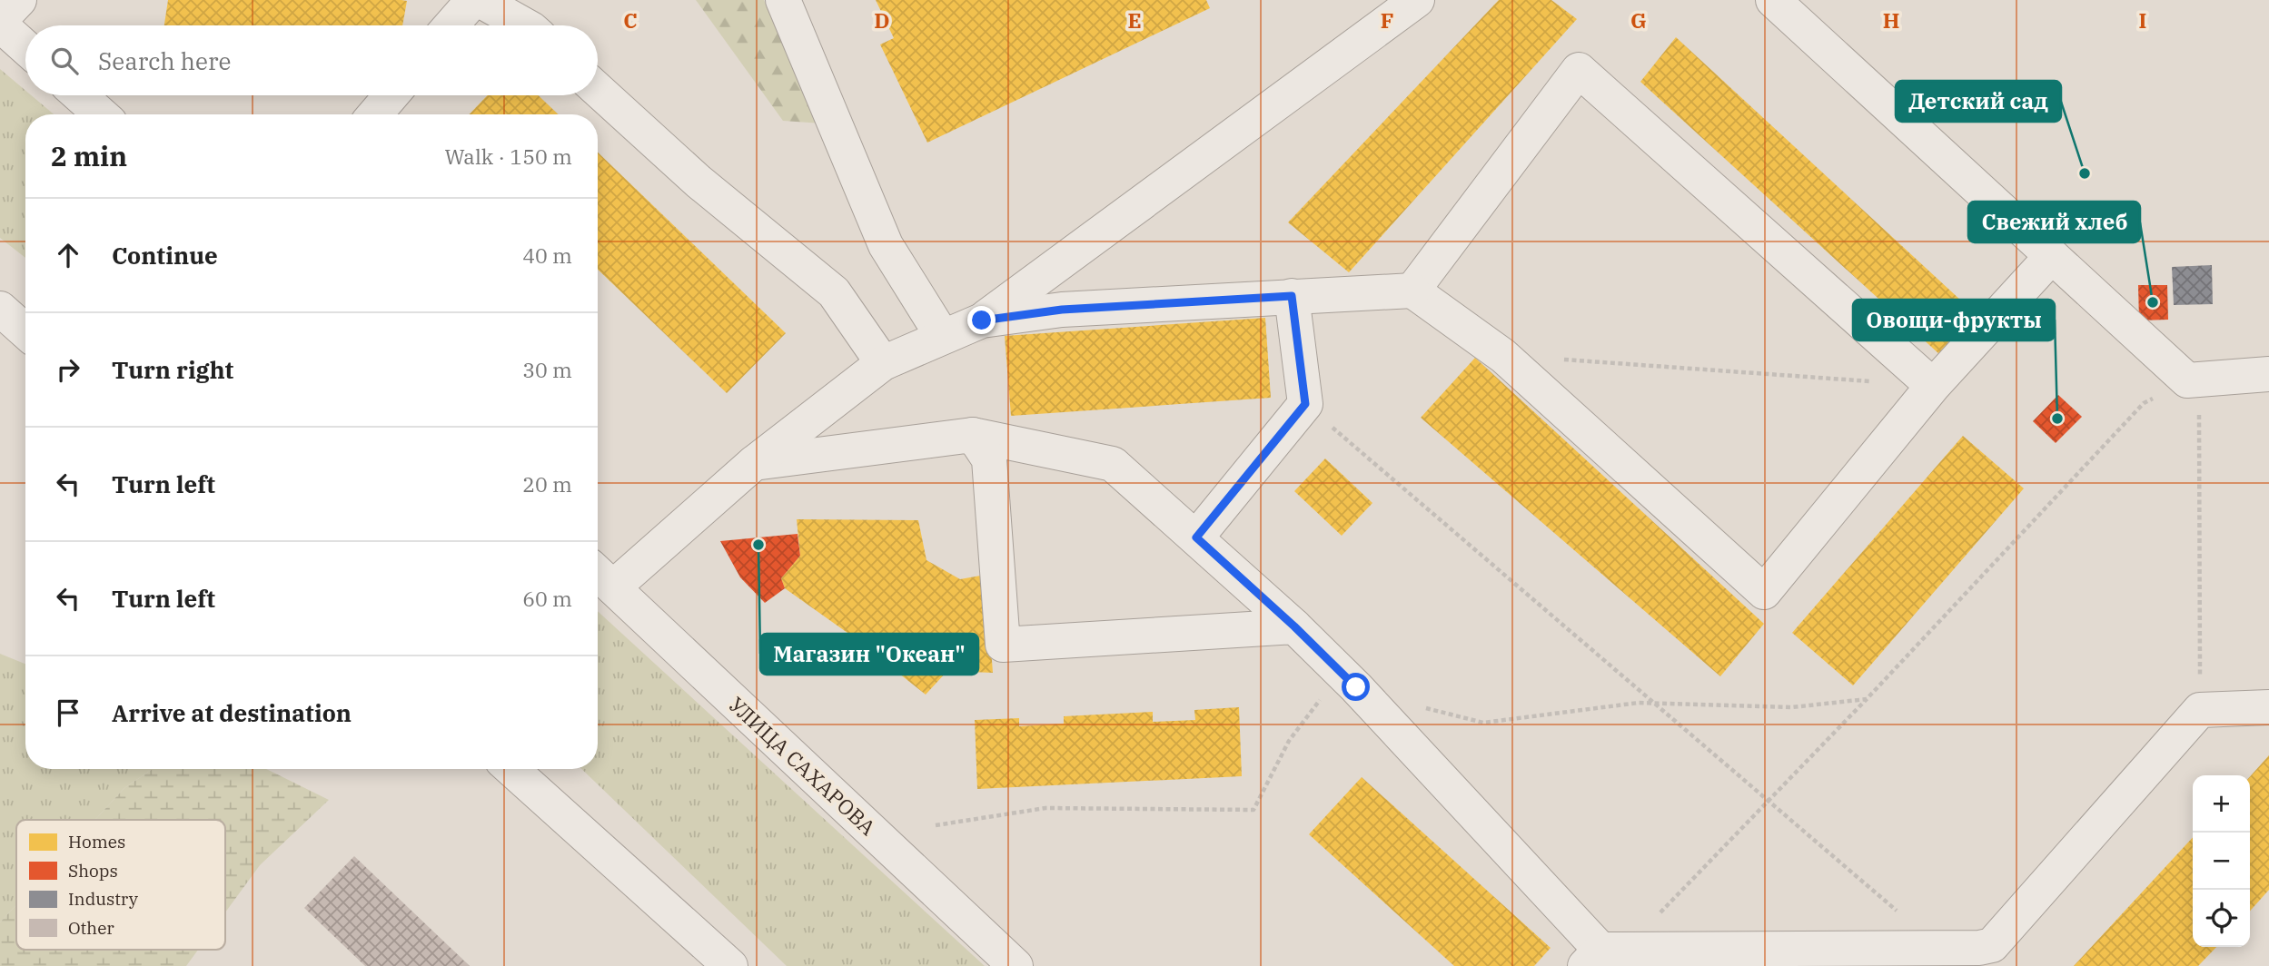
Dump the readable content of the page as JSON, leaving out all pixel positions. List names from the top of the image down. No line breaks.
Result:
{"streets":{"street":["УЛИЦА САХАРОВА"]},"places":["Детский сад","Свежий хлеб","Овощи-фрукты","Магазин \"Океан\""],"legend":["Homes","Shops","Industry","Other"],"page":{"search":"Search here","heading":["2 min","Walk · 150 m"],"list":[["Continue","40 m"],["Turn right","30 m"],["Turn left","20 m"],["Turn left","60 m"],"Arrive at destination"],"map_buttons":["+","−"]},"grid":{"columns":["C","D","E","F","G","H","I"]}}
